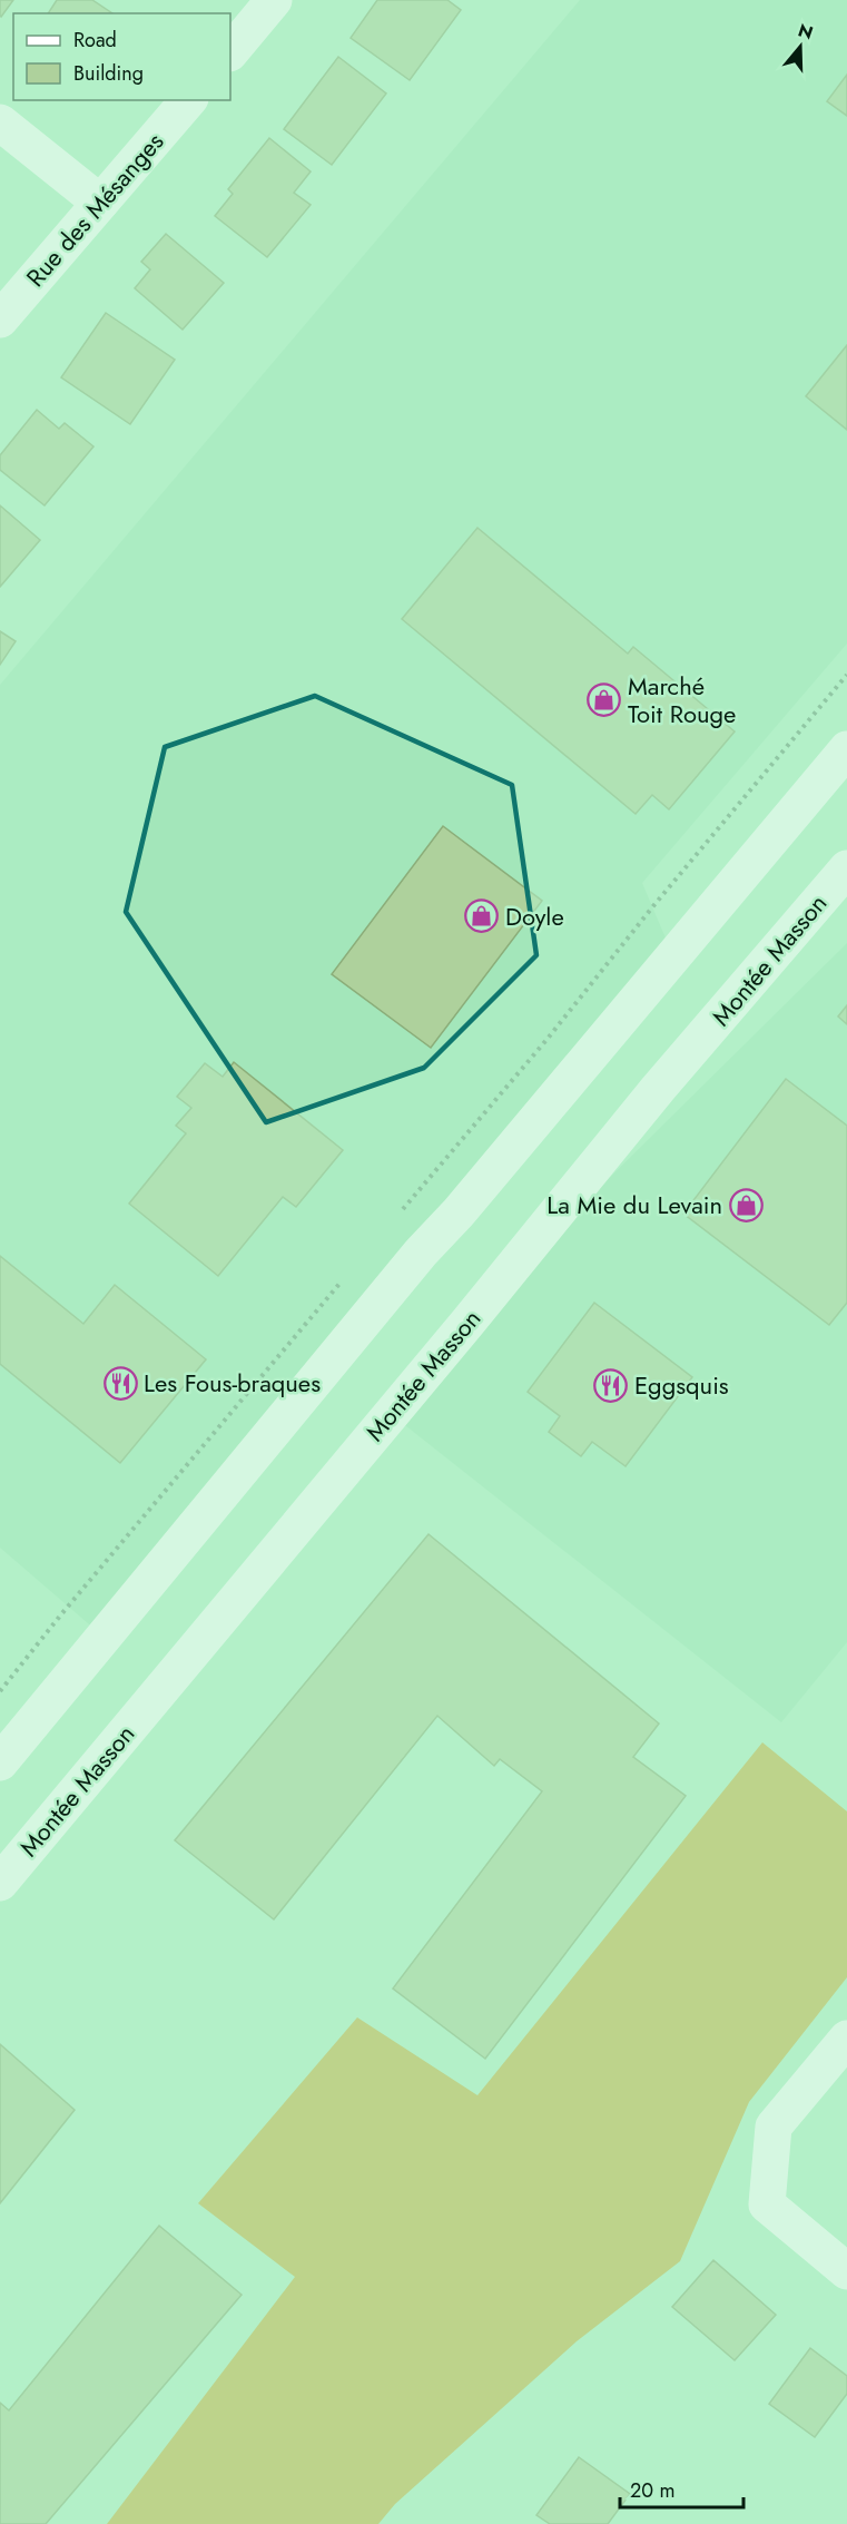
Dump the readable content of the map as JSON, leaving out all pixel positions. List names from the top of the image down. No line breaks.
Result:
{"streets":{"main road":["Rue des Mésanges","Montée Masson"]},"places":{"shop":["Marché Toit Rouge","Doyle","La Mie du Levain"],"restaurant":["Les Fous-braques","Eggsquis"]},"legend":["Road","Building"],"scale_bar":"20 m","north":"top"}
